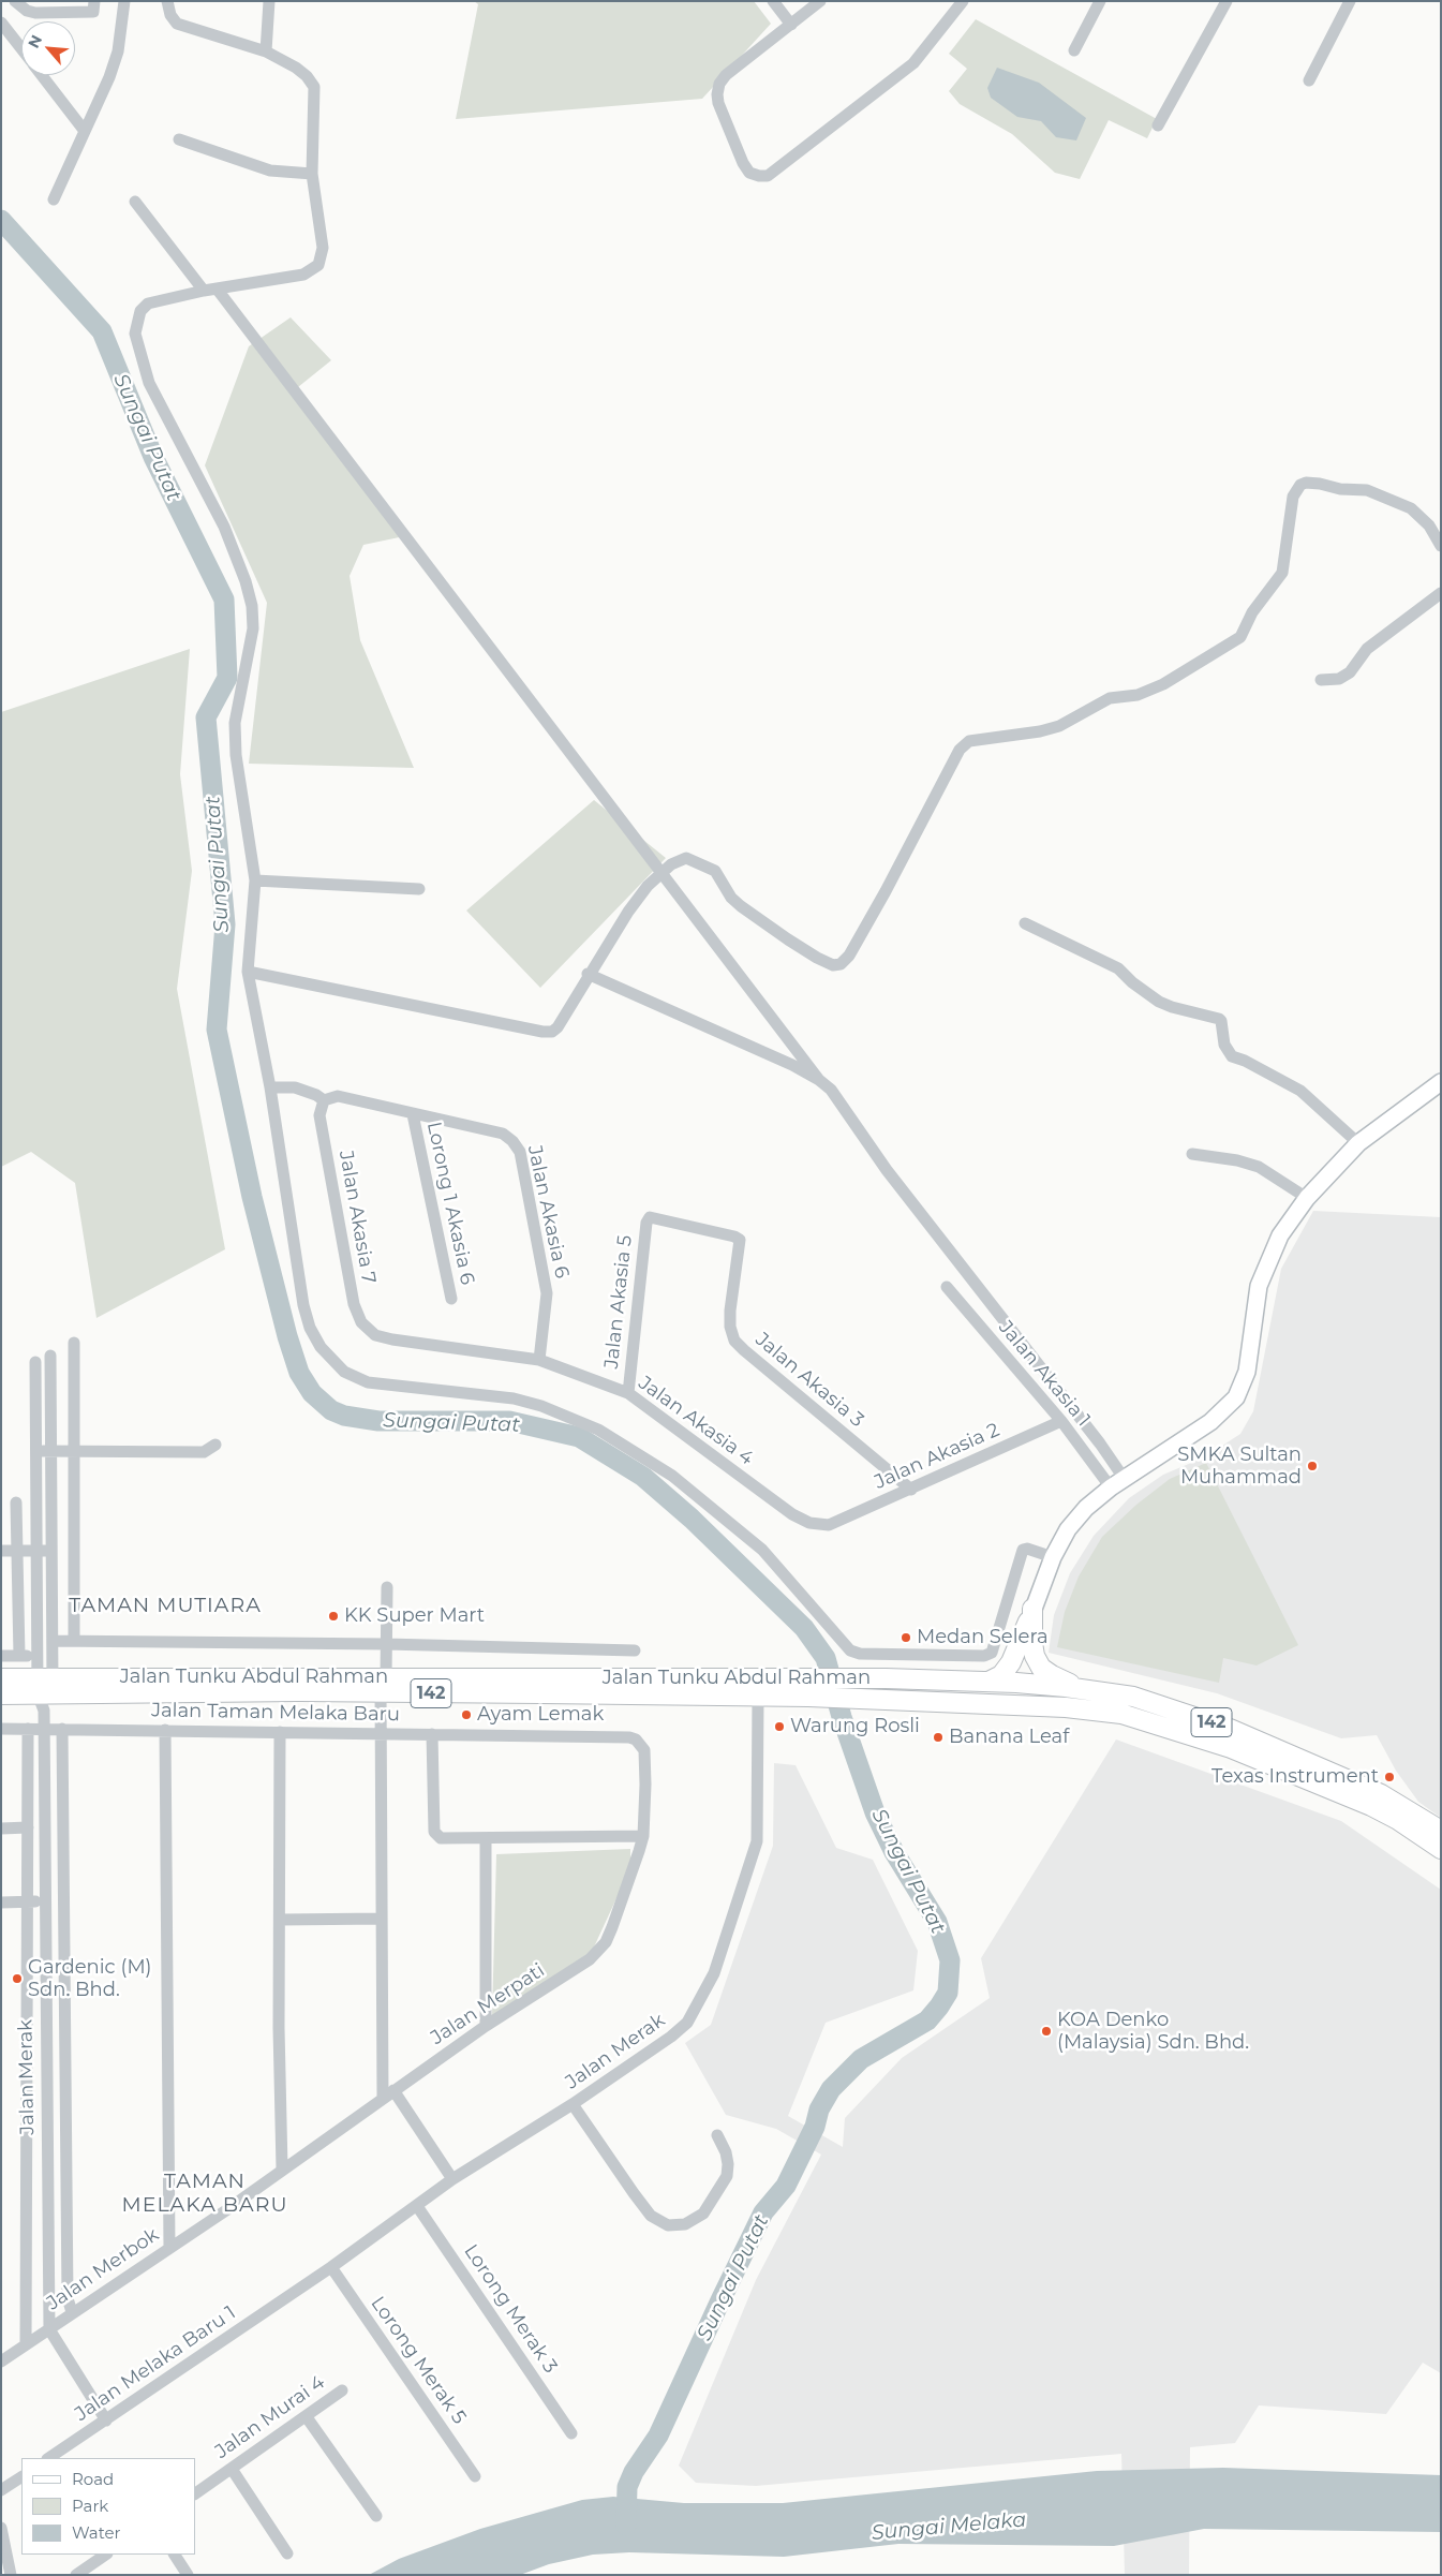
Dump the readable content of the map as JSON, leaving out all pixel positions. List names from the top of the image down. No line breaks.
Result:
{"streets":{"main road":["Jalan Tunku Abdul Rahman","142"],"street":["Lorong 1 Akasia 6","Jalan Akasia 6","Jalan Akasia 7","Jalan Akasia 5","Jalan Akasia 1","Jalan Akasia 3","Jalan Akasia 4","Jalan Akasia 2","Jalan Taman Melaka Baru","Jalan Merpati","Jalan Merak","Jalan Merbok","Lorong Merak 3","Lorong Merak 5","Jalan Melaka Baru 1","Jalan Murai 4"]},"crossings":[["Lorong 1 Akasia 6","Jalan Akasia 6"],["Jalan Akasia 6","Jalan Akasia 7"],["Jalan Akasia 6","Jalan Akasia 4"],["Jalan Akasia 7","Jalan Akasia 4"],["Jalan Akasia 5","Jalan Akasia 3"],["Jalan Akasia 5","Jalan Akasia 4"],["Jalan Akasia 1","Jalan Akasia 2"],["Jalan Akasia 3","Jalan Akasia 2"],["Jalan Akasia 4","Jalan Akasia 2"],["Jalan Tunku Abdul Rahman","Jalan Merak"],["Jalan Taman Melaka Baru","Jalan Merpati"],["Jalan Taman Melaka Baru","Jalan Merak"],["Jalan Merpati","Jalan Merbok"],["Jalan Merak","Jalan Merbok"],["Jalan Merak","Lorong Merak 3"],["Jalan Merak","Lorong Merak 5"],["Jalan Merak","Jalan Melaka Baru 1"]],"districts":["TAMAN MUTIARA","TAMAN MELAKA BARU"],"water":["Sungai Putat","Sungai Melaka"],"places":["SMKA Sultan Muhammad","KK Super Mart","Medan Selera","Ayam Lemak","Warung Rosli","Banana Leaf","Texas Instrument","Gardenic (M) Sdn. Bhd.","KOA Denko (Malaysia) Sdn. Bhd."],"legend":["Road","Park","Water"],"north":"top left"}
